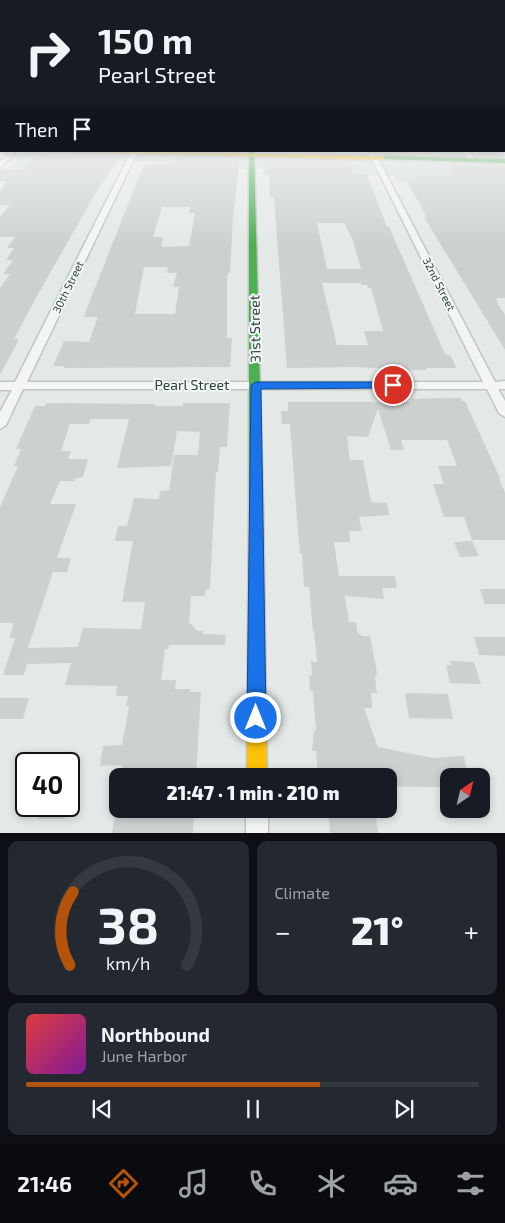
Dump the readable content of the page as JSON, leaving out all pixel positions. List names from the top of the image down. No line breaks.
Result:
{"streets":{"street":["32nd Street","30th Street","31st Street","Pearl Street"]},"crossings":[["32nd Street","Pearl Street"],["30th Street","Pearl Street"],["31st Street","Pearl Street"]],"north":"top right","page":{"turn":["150 m","Pearl Street"],"then":"Then","limit":"40","trip":"21:47 · 1 min · 210 m","tile":"Climate","heat":["−","21°","+"],"song":["Northbound","June Harbor"],"tabs":"21:46","gauge":["38","km/h"]}}
